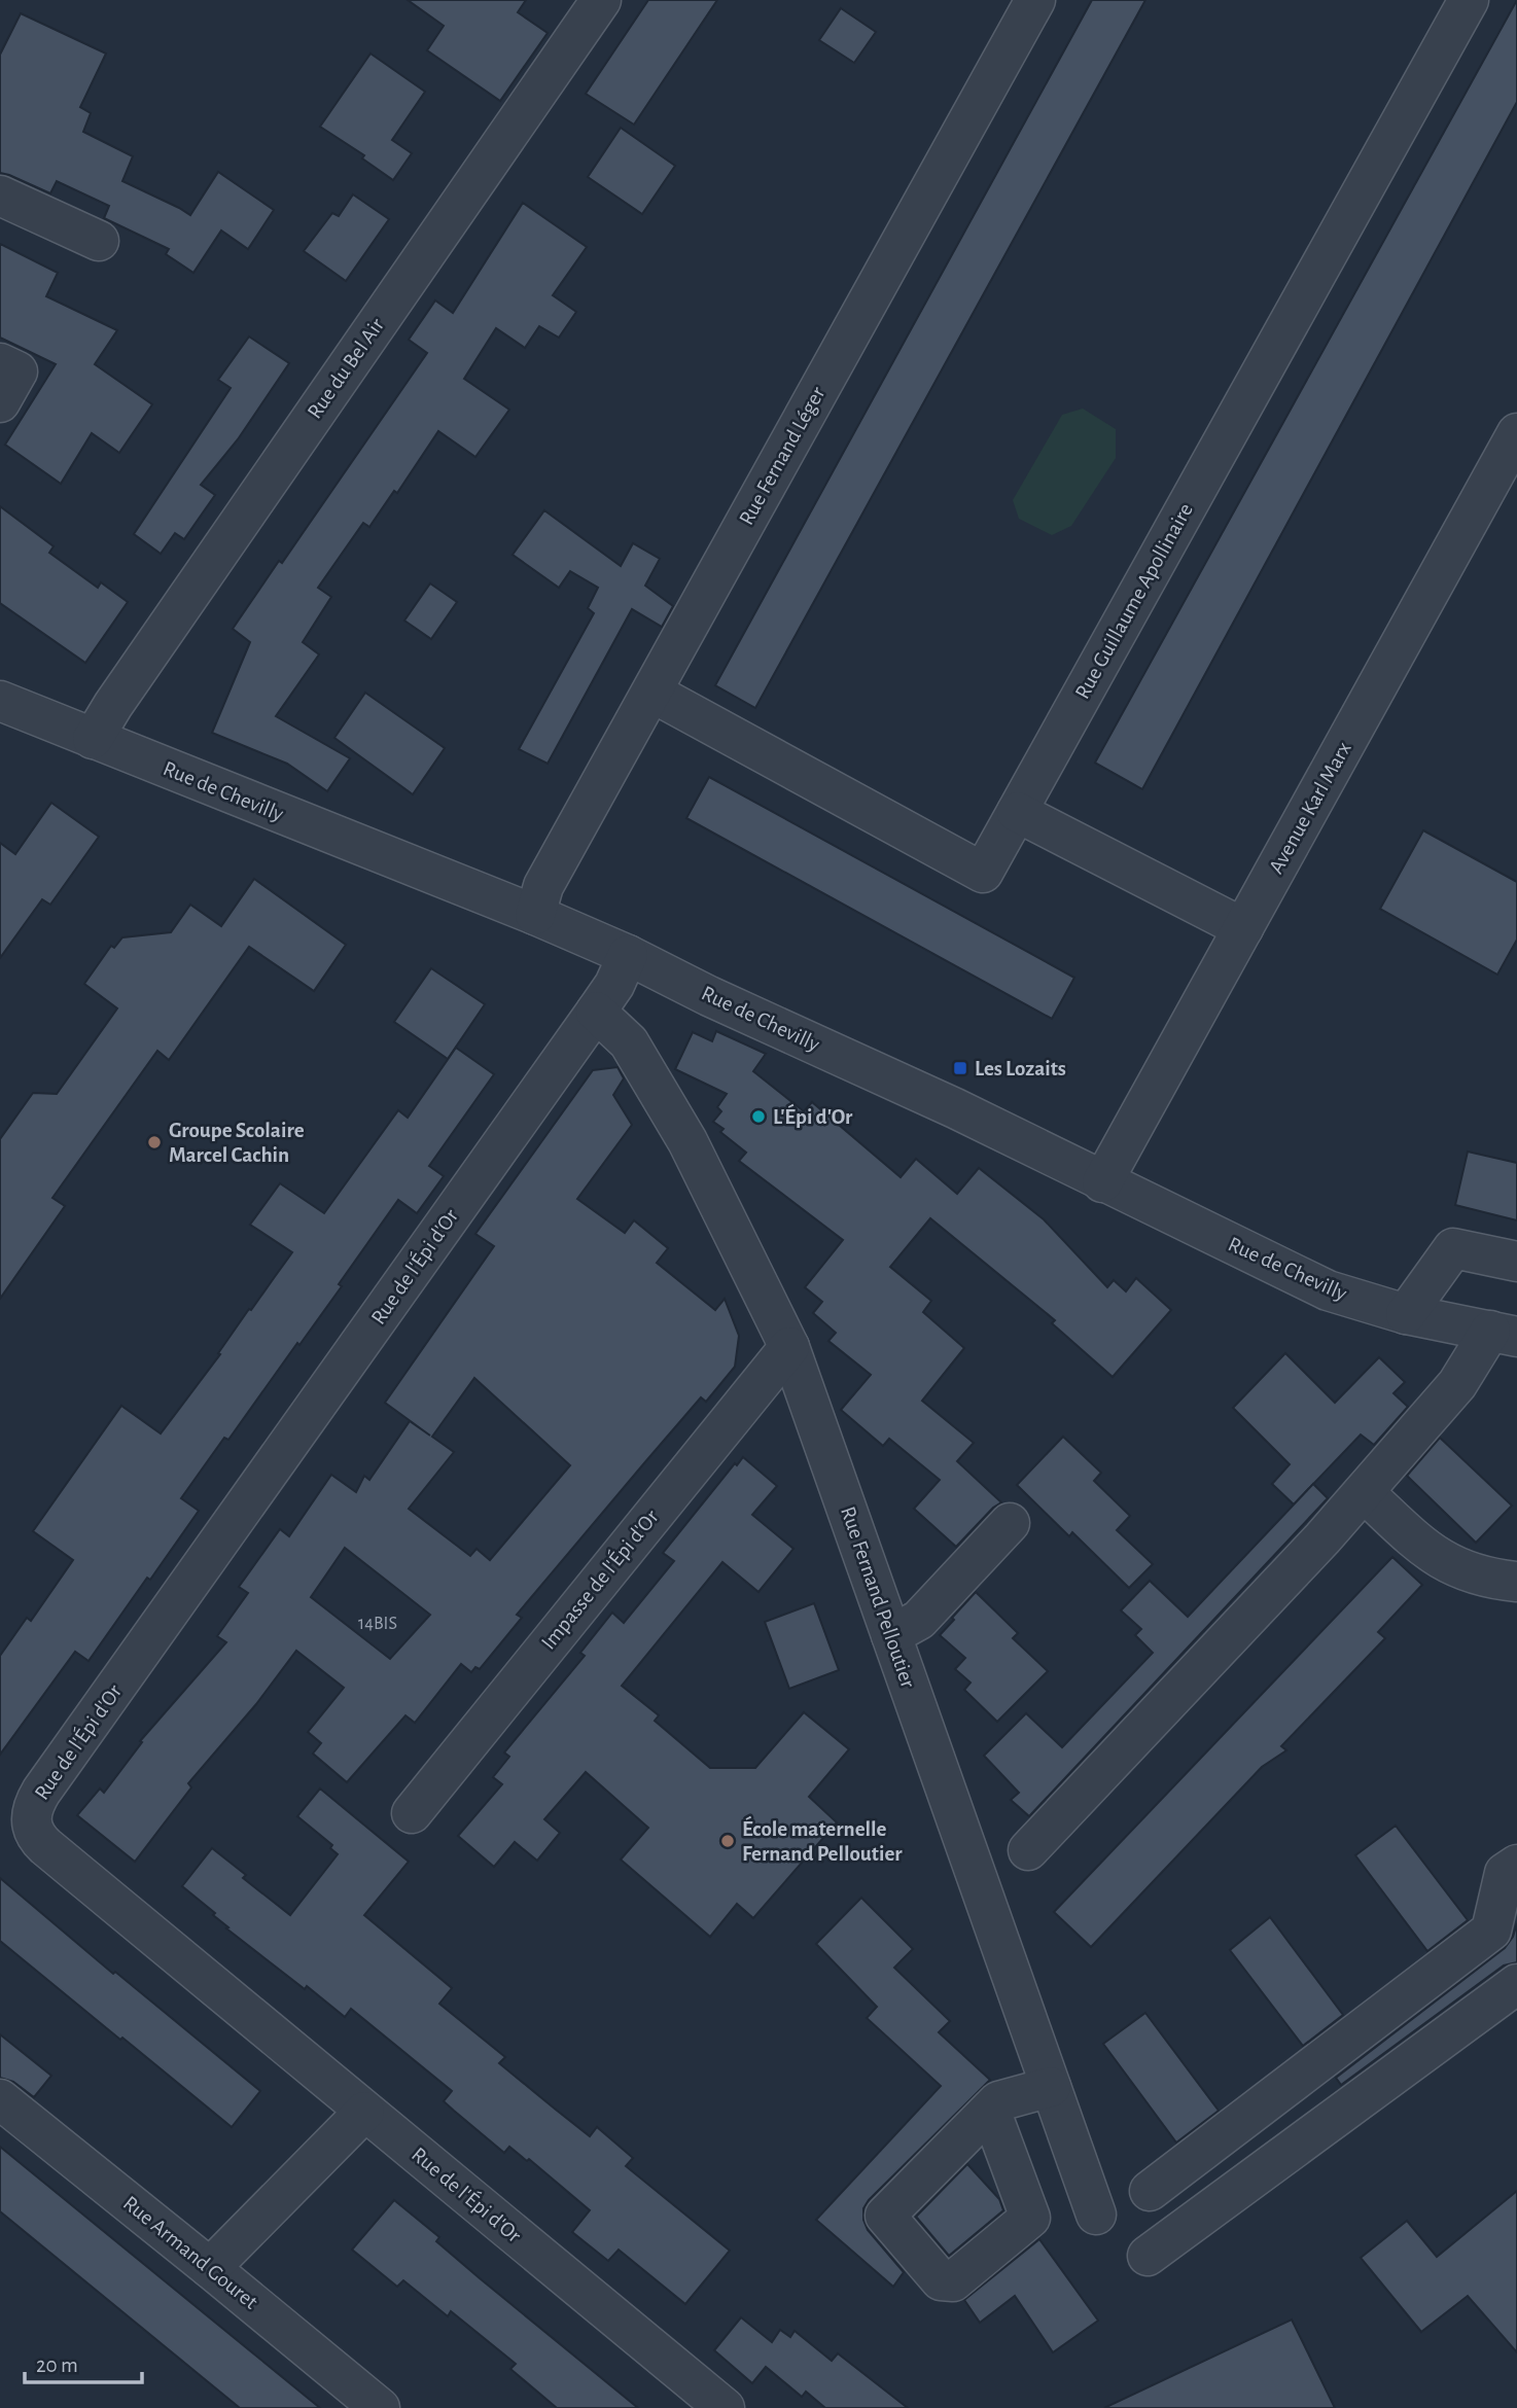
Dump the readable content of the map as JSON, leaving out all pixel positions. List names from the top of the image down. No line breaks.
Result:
{"streets":{"street":["Rue du Bel Air","Rue Fernand Léger","Rue Guillaume Apollinaire","Rue de Chevilly","Avenue Karl Marx","Rue de l'Épi d'Or","Impasse de l'Épi d'Or","Rue Fernand Pelloutier","Rue Armand Gouret"]},"crossings":[["Rue du Bel Air","Rue de Chevilly"],["Rue Fernand Léger","Rue Guillaume Apollinaire"],["Rue Fernand Léger","Rue de Chevilly"],["Rue de Chevilly","Avenue Karl Marx"],["Rue de Chevilly","Rue de l'Épi d'Or"],["Rue de l'Épi d'Or","Rue Fernand Pelloutier"],["Impasse de l'Épi d'Or","Rue Fernand Pelloutier"]],"places":{"transit":["Les Lozaits"],"other":["L'Épi d'Or","Groupe Scolaire Marcel Cachin","École maternelle Fernand Pelloutier"]},"house_numbers":["14BIS"],"scale_bar":"20 m"}
